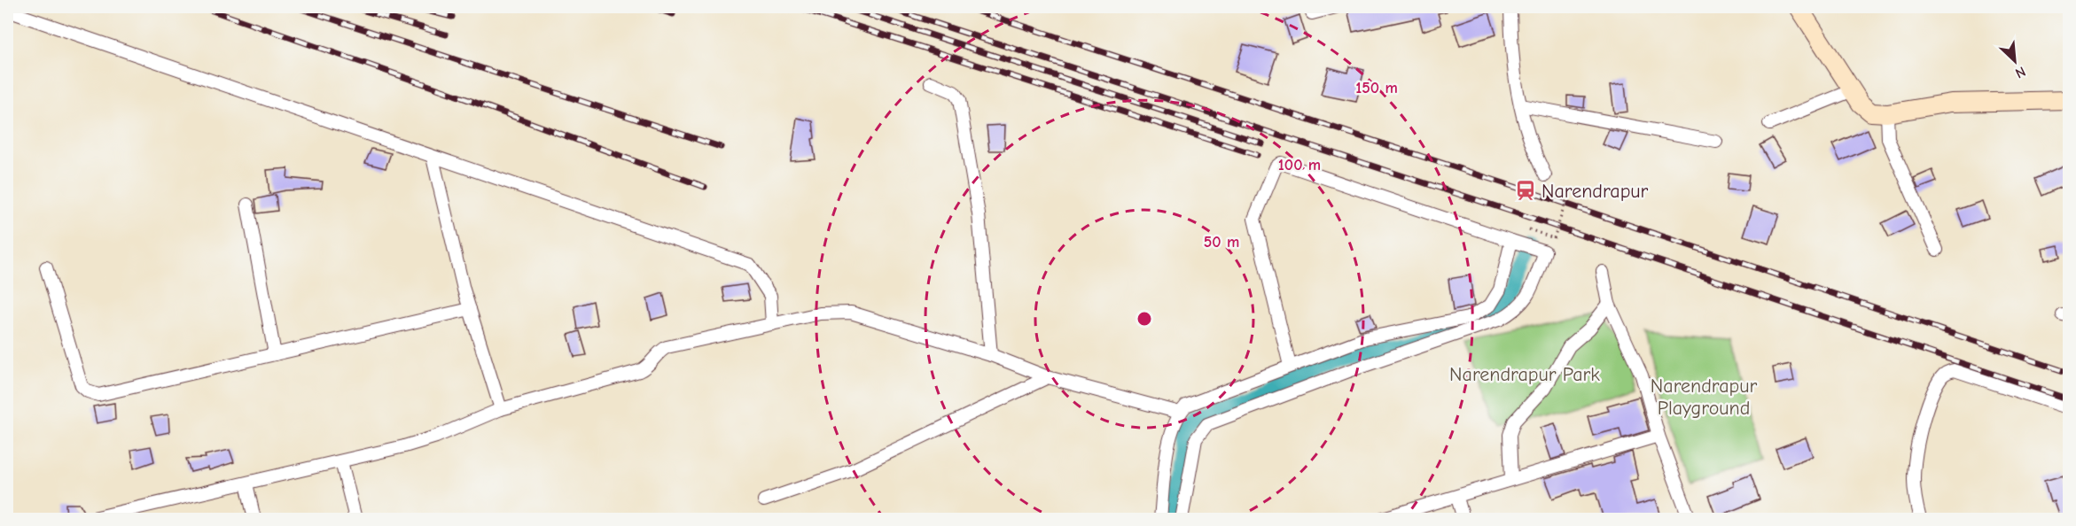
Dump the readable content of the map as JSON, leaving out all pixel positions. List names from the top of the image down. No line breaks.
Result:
{"parks":["Narendrapur Park","Narendrapur Playground"],"places":{"station":["Narendrapur"]},"north":"bottom right","rings":["150 m","100 m","50 m"]}
